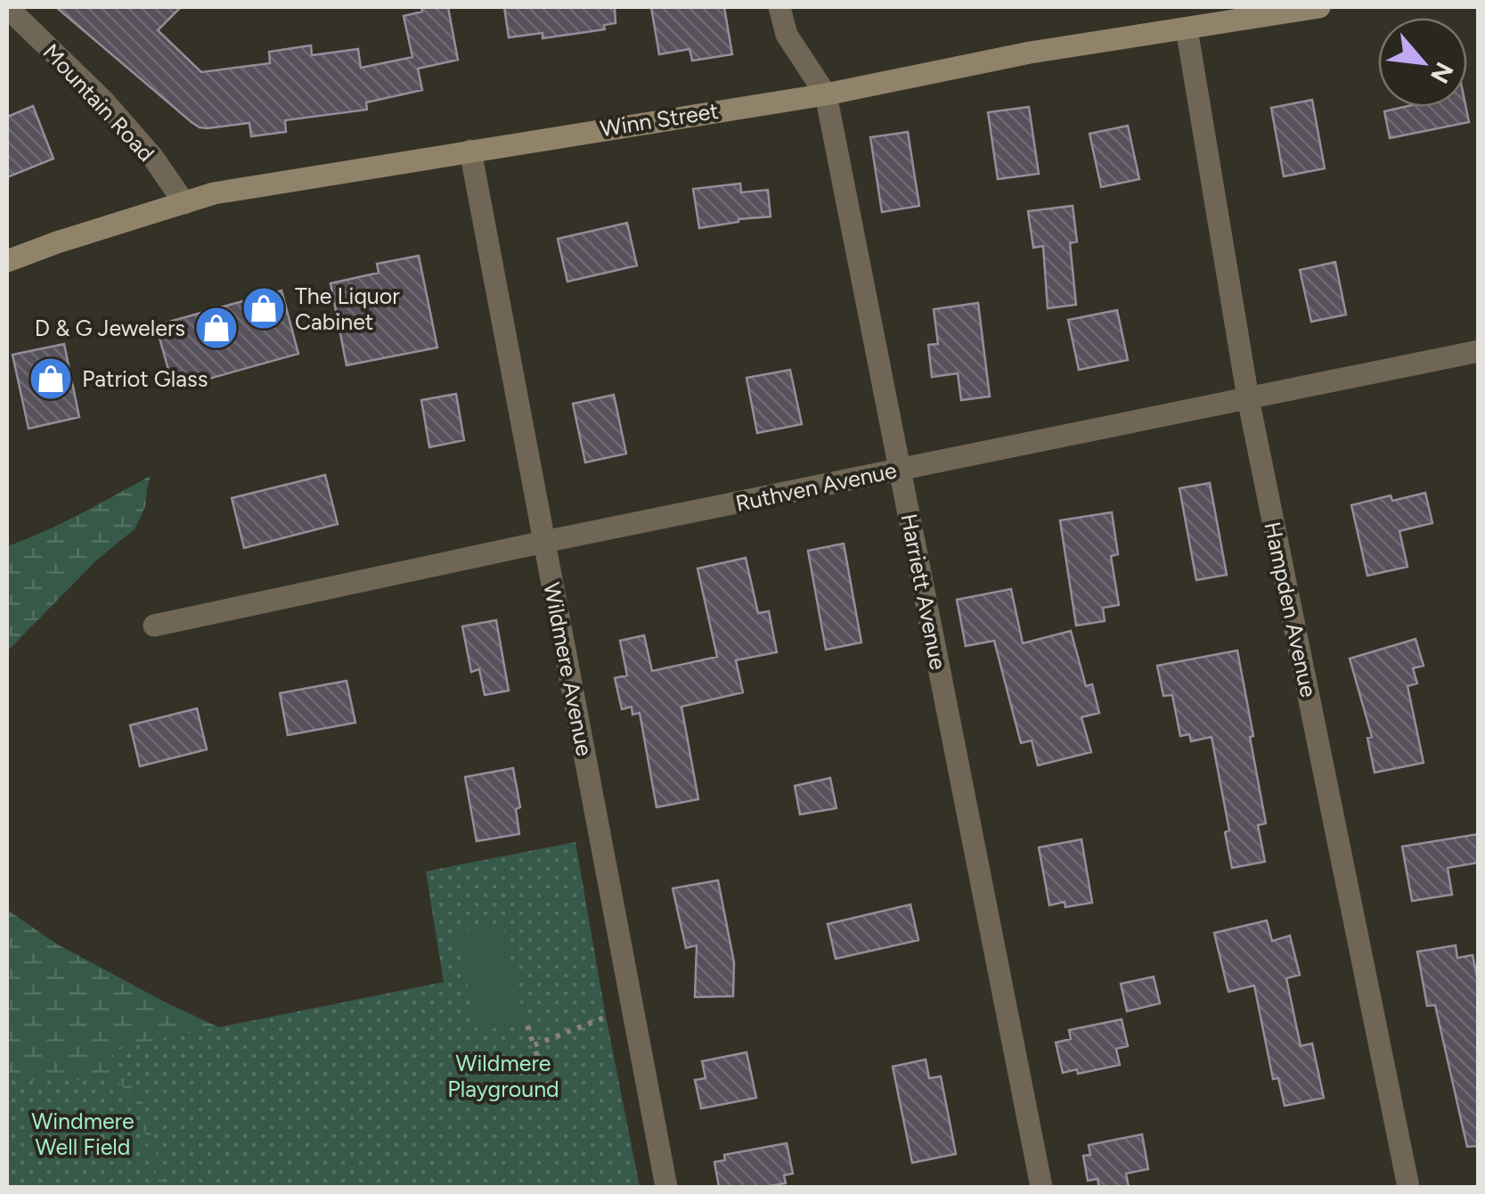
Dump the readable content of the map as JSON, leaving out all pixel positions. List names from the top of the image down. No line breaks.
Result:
{"streets":{"main road":["Winn Street"],"street":["Mountain Road","Ruthven Avenue","Harriett Avenue","Hampden Avenue","Wildmere Avenue"]},"crossings":[["Mountain Road","Winn Street"],["Winn Street","Harriett Avenue"],["Winn Street","Hampden Avenue"],["Winn Street","Wildmere Avenue"],["Ruthven Avenue","Harriett Avenue"],["Ruthven Avenue","Hampden Avenue"],["Ruthven Avenue","Wildmere Avenue"]],"parks":["Wildmere Playground","Windmere Well Field"],"places":{"shop":["The Liquor Cabinet","D & G Jewelers","Patriot Glass"]},"north":"bottom right"}
